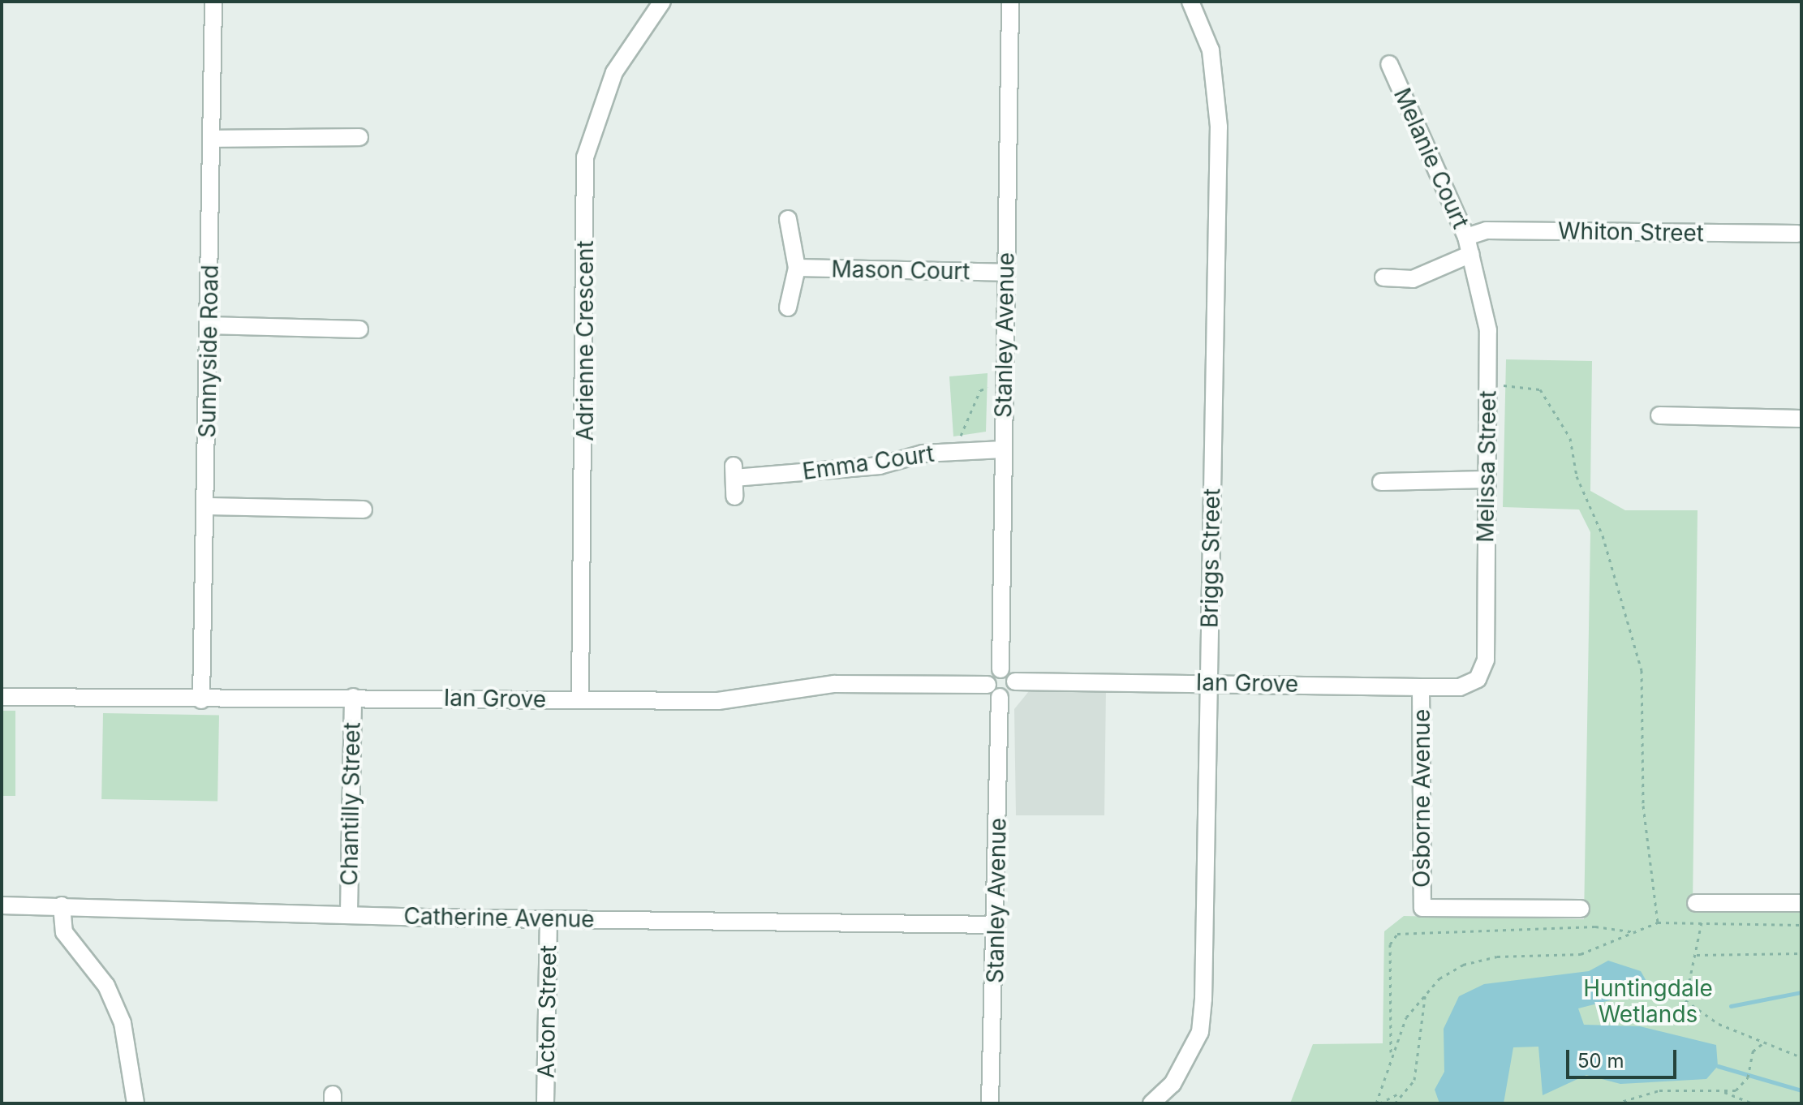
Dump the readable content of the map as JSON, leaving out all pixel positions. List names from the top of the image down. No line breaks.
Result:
{"streets":{"street":["Melanie Court","Whiton Street","Mason Court","Stanley Avenue","Adrienne Crescent","Sunnyside Road","Emma Court","Melissa Street","Briggs Street","Ian Grove","Osborne Avenue","Chantilly Street","Catherine Avenue","Acton Street"]},"crossings":[["Melanie Court","Whiton Street"],["Melanie Court","Melissa Street"],["Mason Court","Stanley Avenue"],["Stanley Avenue","Emma Court"],["Stanley Avenue","Catherine Avenue"],["Adrienne Crescent","Ian Grove"],["Sunnyside Road","Ian Grove"],["Melissa Street","Ian Grove"],["Briggs Street","Ian Grove"],["Ian Grove","Osborne Avenue"],["Ian Grove","Chantilly Street"],["Chantilly Street","Catherine Avenue"],["Catherine Avenue","Acton Street"]],"parks":["Huntingdale Wetlands"],"scale_bar":"50 m"}
